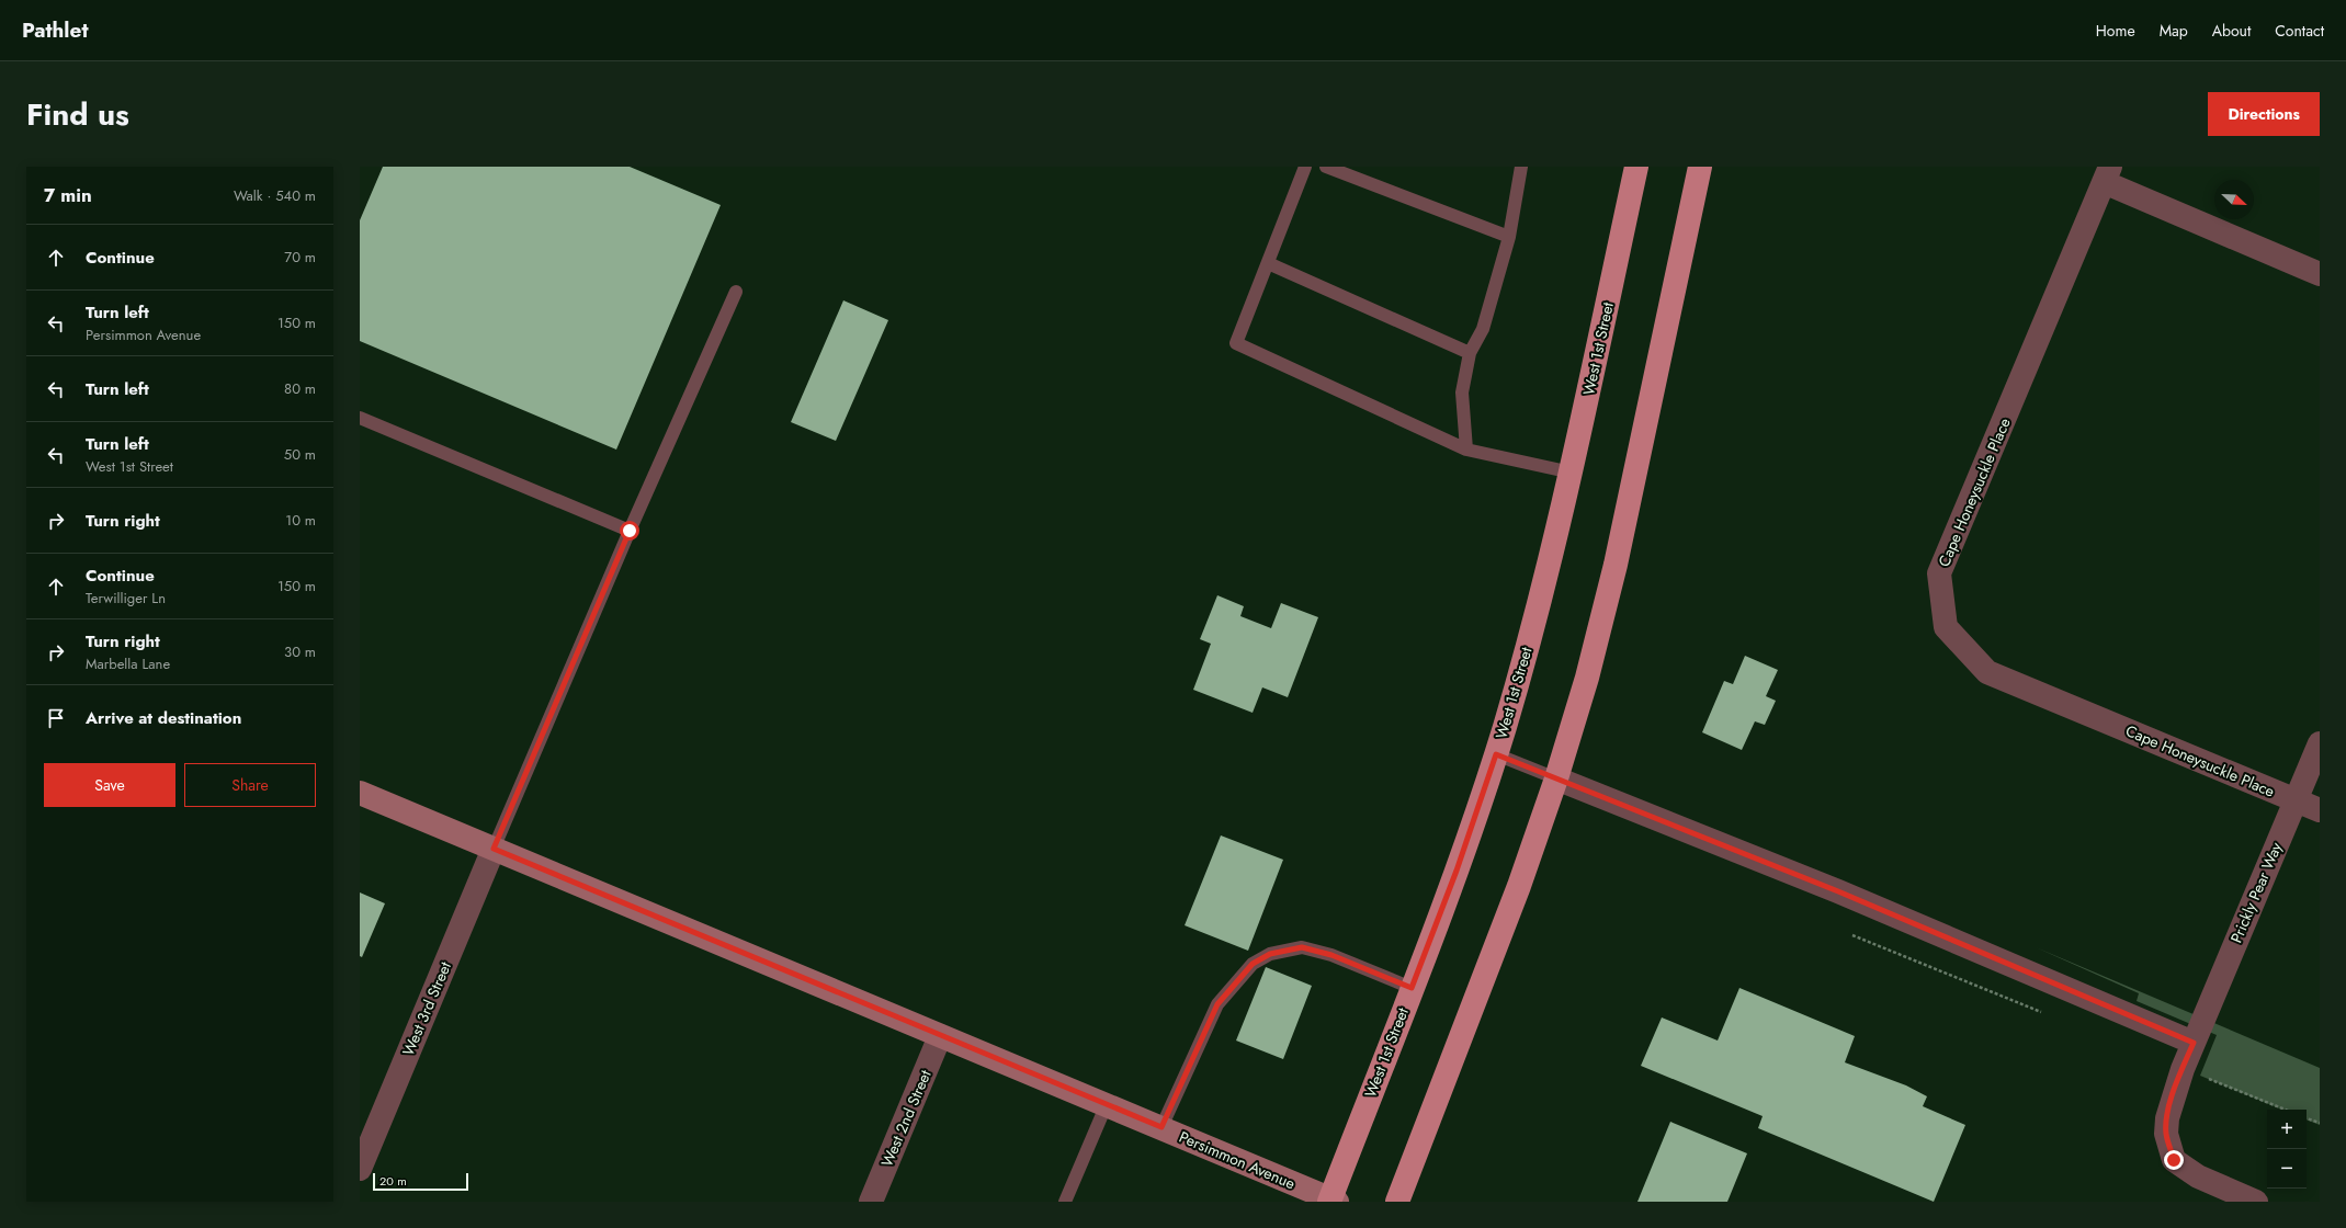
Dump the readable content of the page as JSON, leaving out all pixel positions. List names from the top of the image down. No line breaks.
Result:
{"streets":{"main road":["West 1st Street"],"street":["Cape Honeysuckle Place","Prickly Pear Way","West 3rd Street","West 2nd Street","Persimmon Avenue"]},"crossings":[["West 1st Street","Persimmon Avenue"],["Cape Honeysuckle Place","Prickly Pear Way"],["West 3rd Street","Persimmon Avenue"],["West 2nd Street","Persimmon Avenue"]],"scale_bar":"20 m","north":"bottom right","page":{"header":"Pathlet","nav":["Home","Map","About","Contact"],"title":"Find us","buttons":["Directions",["Save","Share"]],"heading":["7 min","Walk · 540 m"],"list":[["Continue","70 m"],["Turn left","Persimmon Avenue","150 m"],["Turn left","80 m"],["Turn left","West 1st Street","50 m"],["Turn right","10 m"],["Continue","Terwilliger Ln","150 m"],["Turn right","Marbella Lane","30 m"],"Arrive at destination"],"map_buttons":["+","−"],"scale":"20 m"}}
